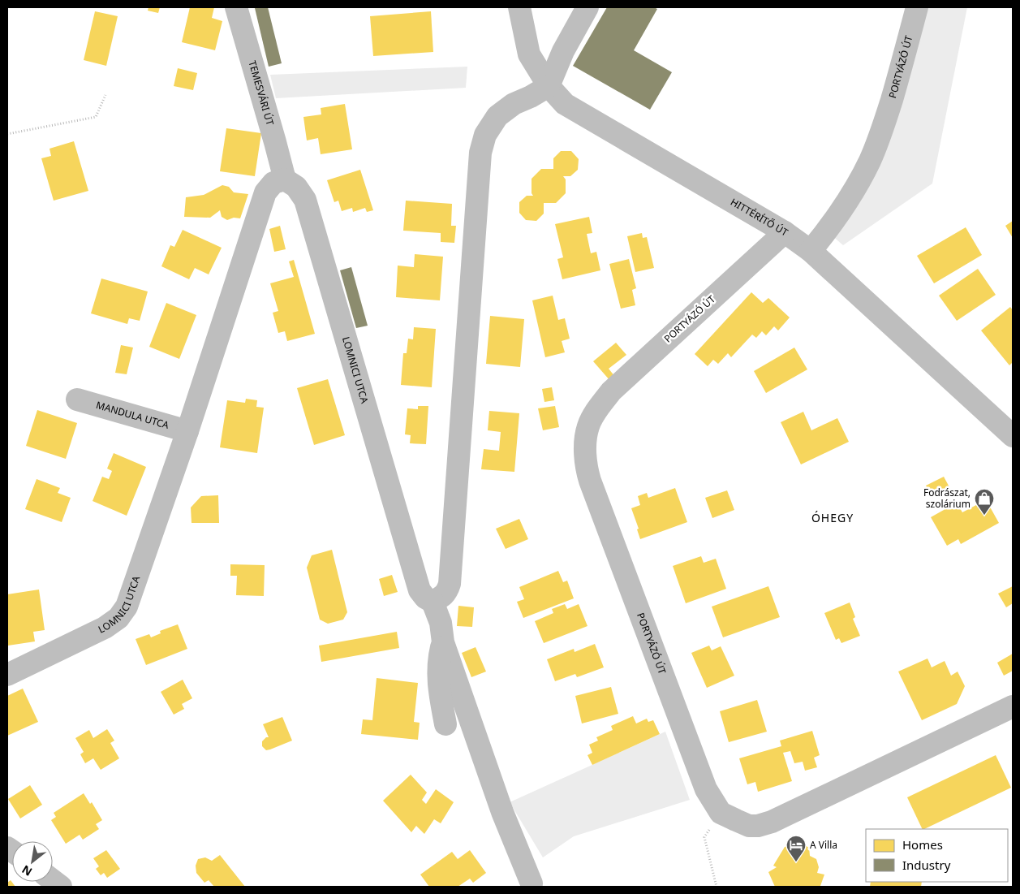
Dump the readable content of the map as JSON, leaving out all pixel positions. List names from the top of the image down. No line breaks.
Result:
{"streets":{"street":["PORTYÁZÓ ÚT","TEMESVÁRI ÚT","HITTÉRÍTŐ ÚT","LOMNICI UTCA","MANDULA UTCA"]},"crossings":[["PORTYÁZÓ ÚT","HITTÉRÍTŐ ÚT"],["TEMESVÁRI ÚT","LOMNICI UTCA"],["LOMNICI UTCA","MANDULA UTCA"]],"districts":["ÓHEGY"],"places":{"shop":["Fodrászat, szolárium"],"hotel":["A Villa"]},"legend":["Homes","Industry"],"north":"bottom left"}
